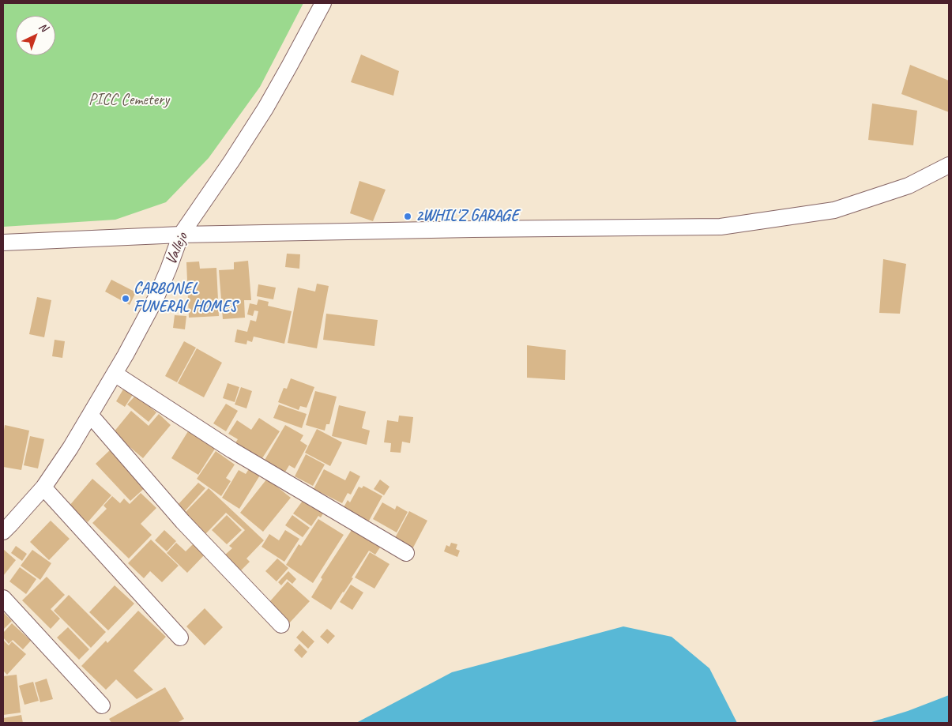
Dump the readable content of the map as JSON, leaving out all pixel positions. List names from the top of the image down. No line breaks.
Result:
{"streets":{"street":["Vallejo"]},"parks":["PICC Cemetery"],"places":["2WHIL'Z GARAGE","CARBONEL FUNERAL HOMES"],"north":"top right"}
